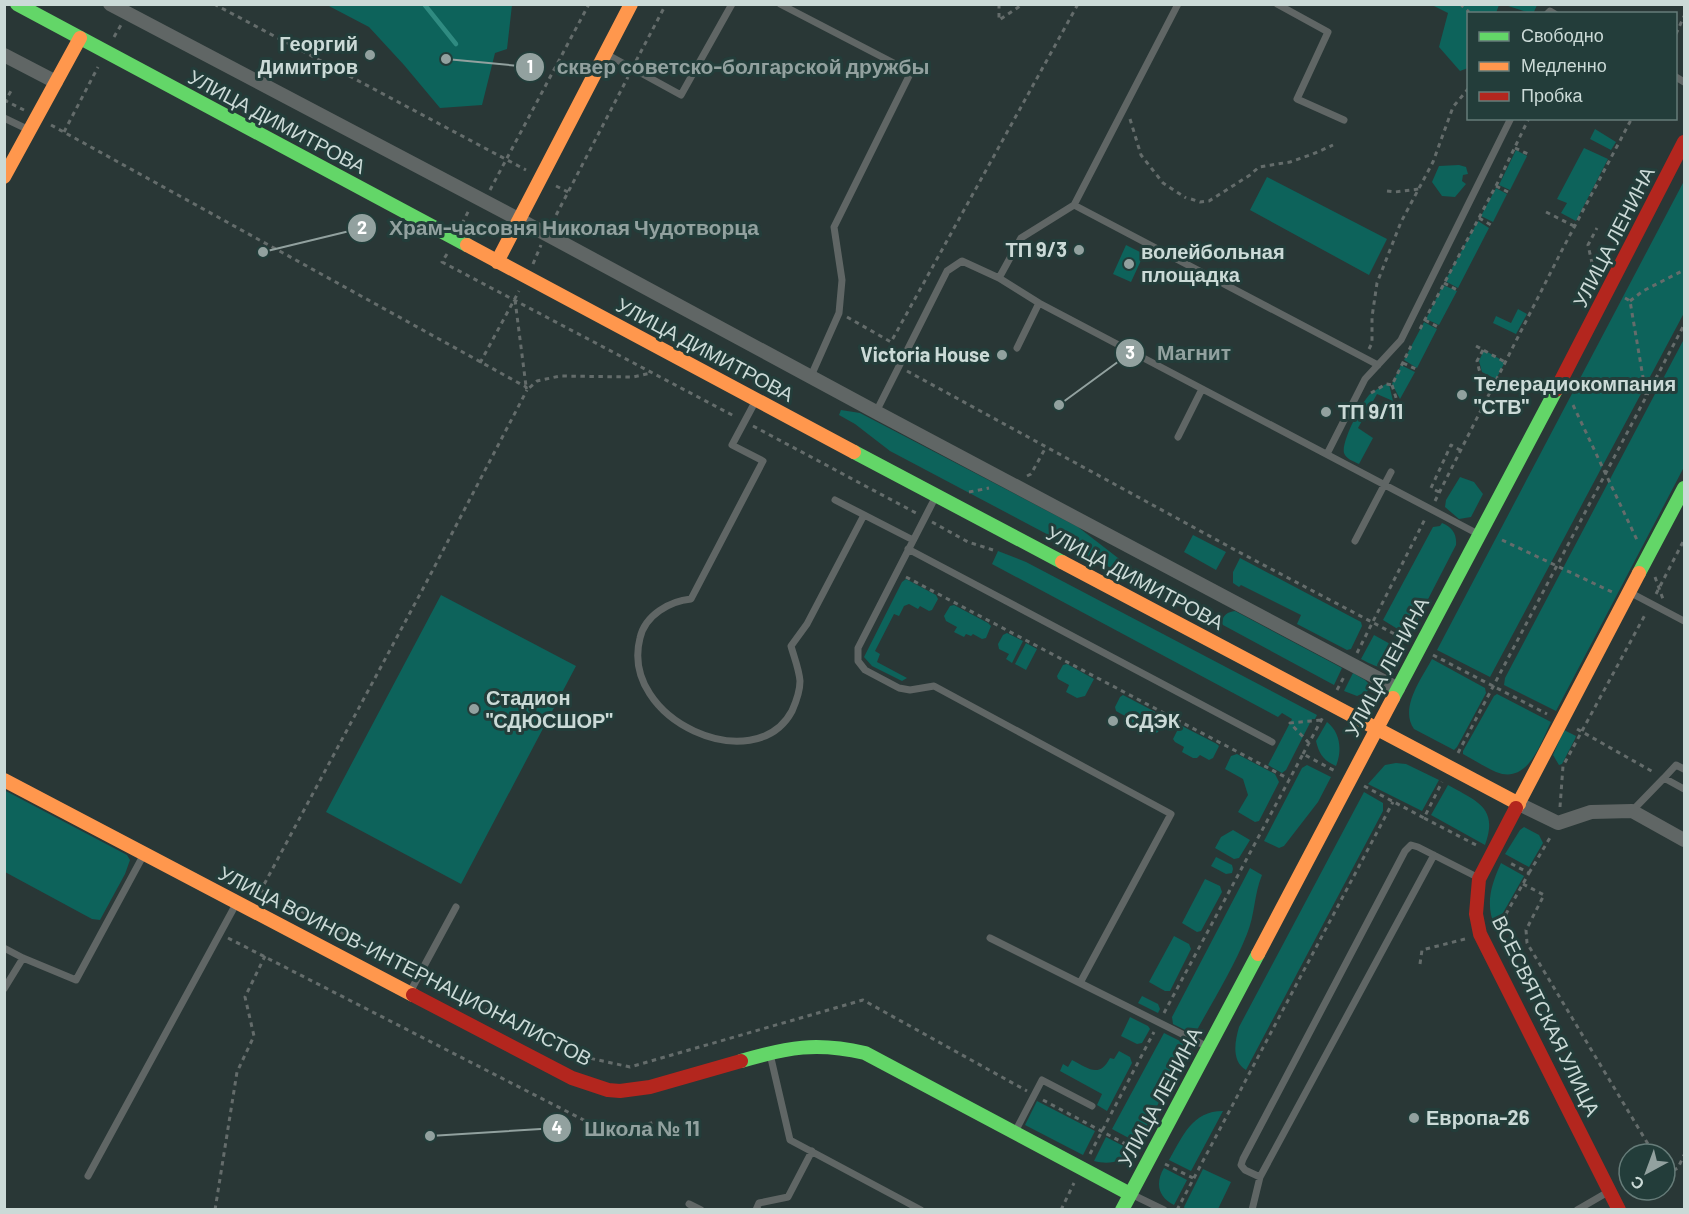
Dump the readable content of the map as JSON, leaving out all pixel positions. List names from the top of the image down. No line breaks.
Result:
{"streets":{"main road":["УЛИЦА ДИМИТРОВА","УЛИЦА ЛЕНИНА","УЛИЦА ВОИНОВ-ИНТЕРНАЦИОНАЛИСТОВ","ВСЕСВЯТСКАЯ УЛИЦА"]},"crossings":[["УЛИЦА ДИМИТРОВА","УЛИЦА ЛЕНИНА"],["УЛИЦА ДИМИТРОВА","ВСЕСВЯТСКАЯ УЛИЦА"],["УЛИЦА ЛЕНИНА","УЛИЦА ВОИНОВ-ИНТЕРНАЦИОНАЛИСТОВ"]],"places":["Георгий Димитров","сквер советско-болгарской дружбы","ТП 9/3","Храм-часовня Николая Чудотворца","волейбольная площадка","Victoria House","Телерадиокомпания \"СТВ\"","Магнит","ТП 9/11","Стадион \"СДЮСШОР\"","СДЭК","Европа-26","Школа № 11"],"legend":["Свободно","Медленно","Пробка"],"north":"bottom left"}
